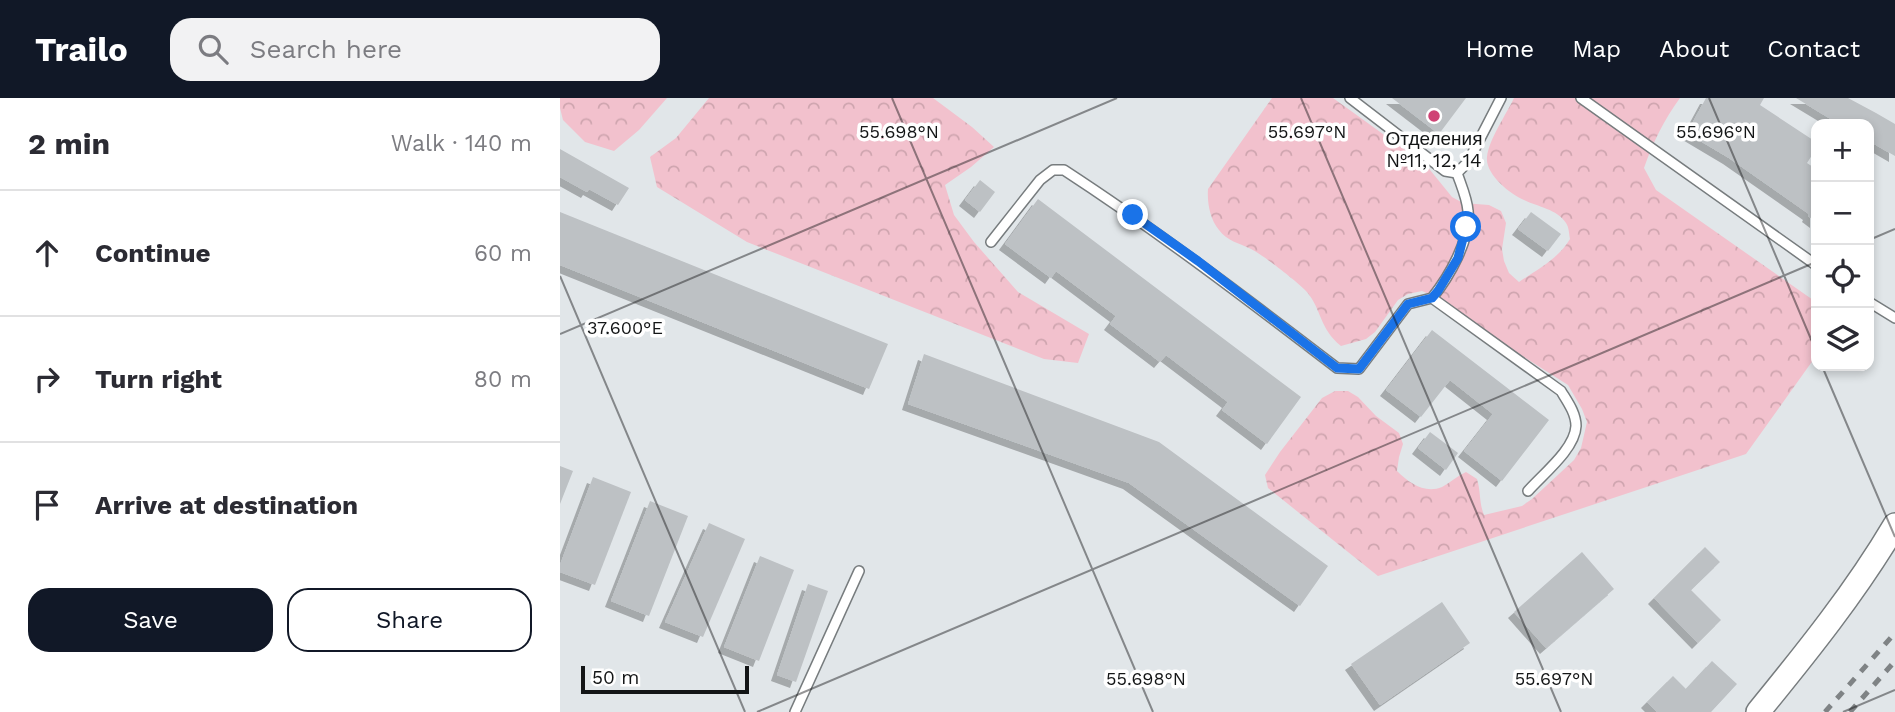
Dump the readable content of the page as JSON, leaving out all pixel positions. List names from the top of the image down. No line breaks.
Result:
{"places":["Отделения №11, 12, 14"],"scale_bar":"50 m","page":{"header":"Trailo","search":"Search here","nav":["Home","Map","About","Contact"],"heading":["2 min","Walk · 140 m"],"map_buttons":["+","−"],"list":[["Continue","60 m"],["Turn right","80 m"],"Arrive at destination"],"buttons":["Save","Share"],"scale":"50 m"},"coordinates":["55.698°N","55.697°N","55.696°N","37.600°E"]}
